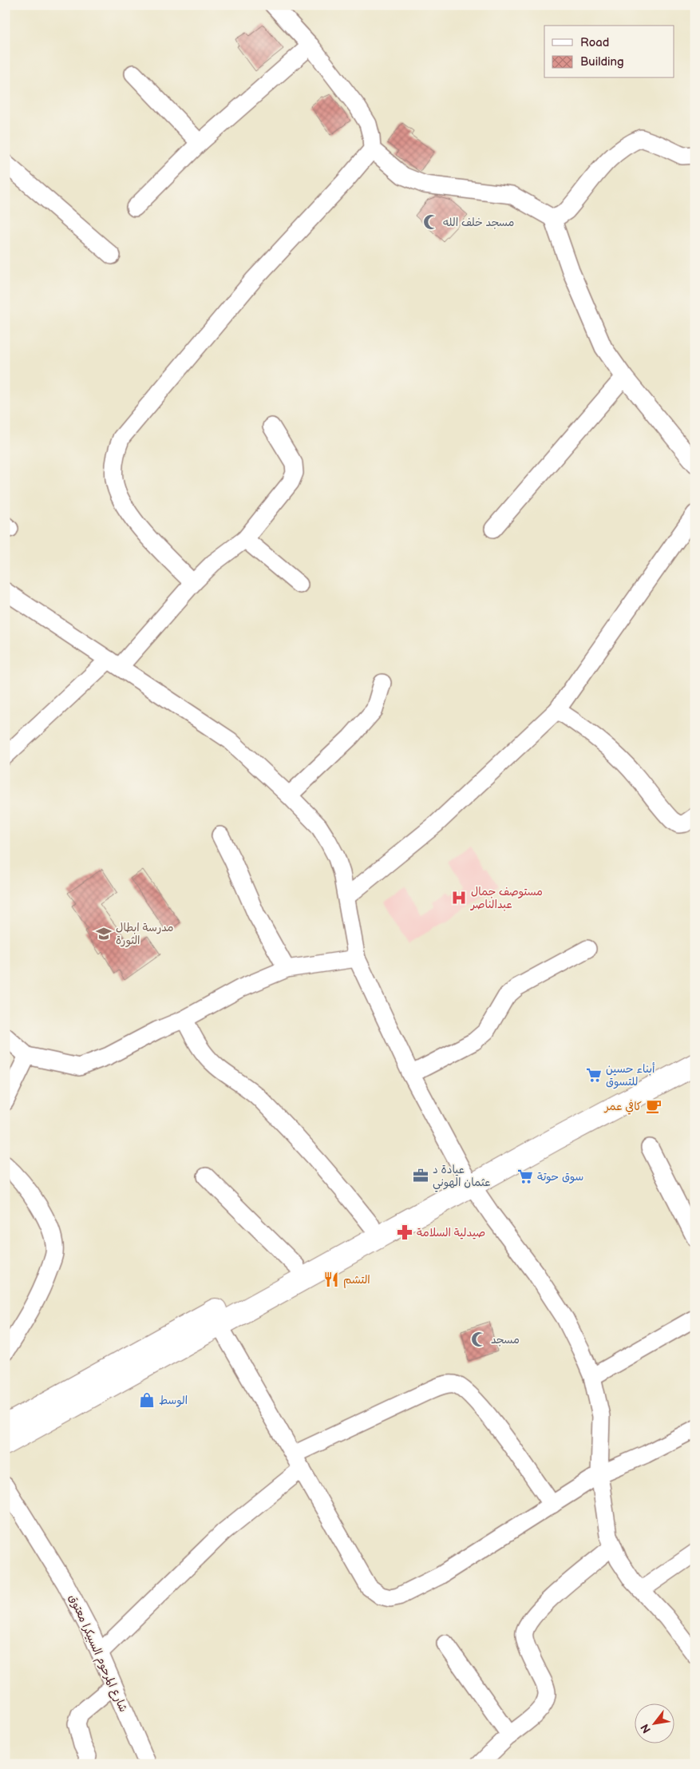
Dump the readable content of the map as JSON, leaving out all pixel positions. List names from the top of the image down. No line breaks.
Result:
{"streets":{"street":["شارع المرحوم السبيكرا معتوق"]},"places":{"mosque":["مسجد خلف الله","مسجد"],"hospital":["مستوصف جمال عبدالناصر"],"school or university":["مدرسة ابطال الثورة"],"supermarket":["أبناء حسين للتسوق","سوق حوتة"],"cafe":["كافي عمر"],"office":["عيادة د عثمان الهوني"],"pharmacy":["صيدلية السلامة"],"restaurant":["التشم"],"shop":["الوسط"]},"legend":["Road","Building"],"north":"bottom left"}
